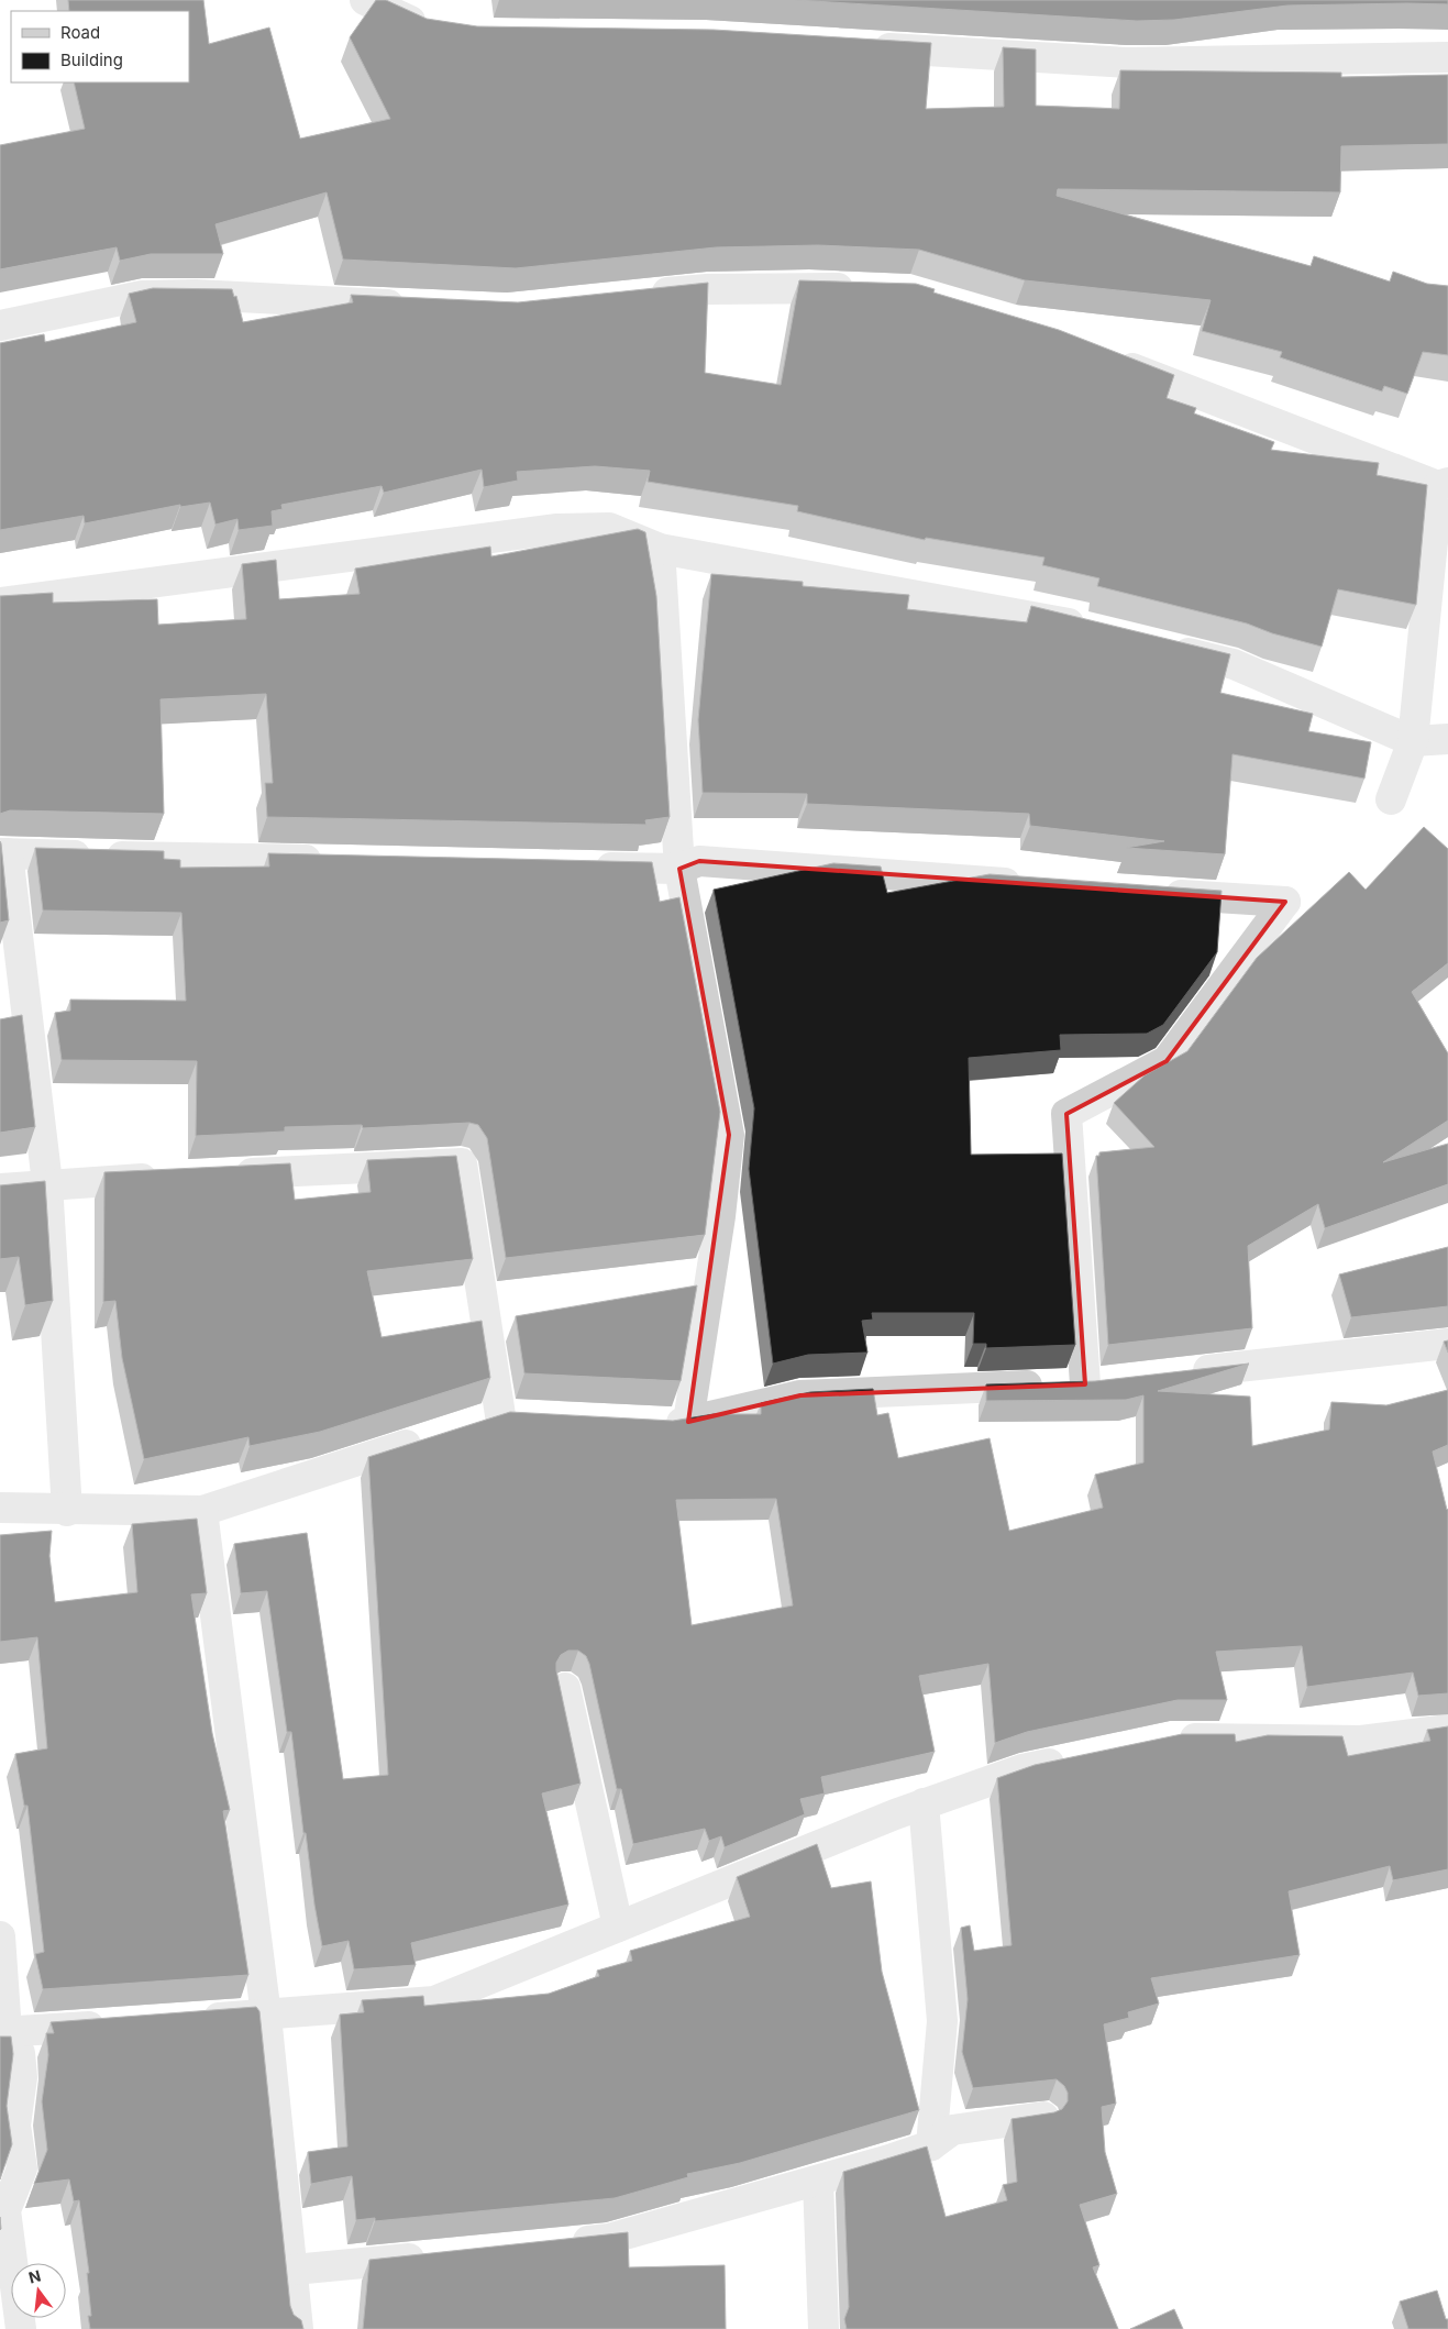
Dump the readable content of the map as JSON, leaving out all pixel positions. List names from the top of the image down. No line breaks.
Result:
{"legend":["Road","Building"],"north":"top"}
